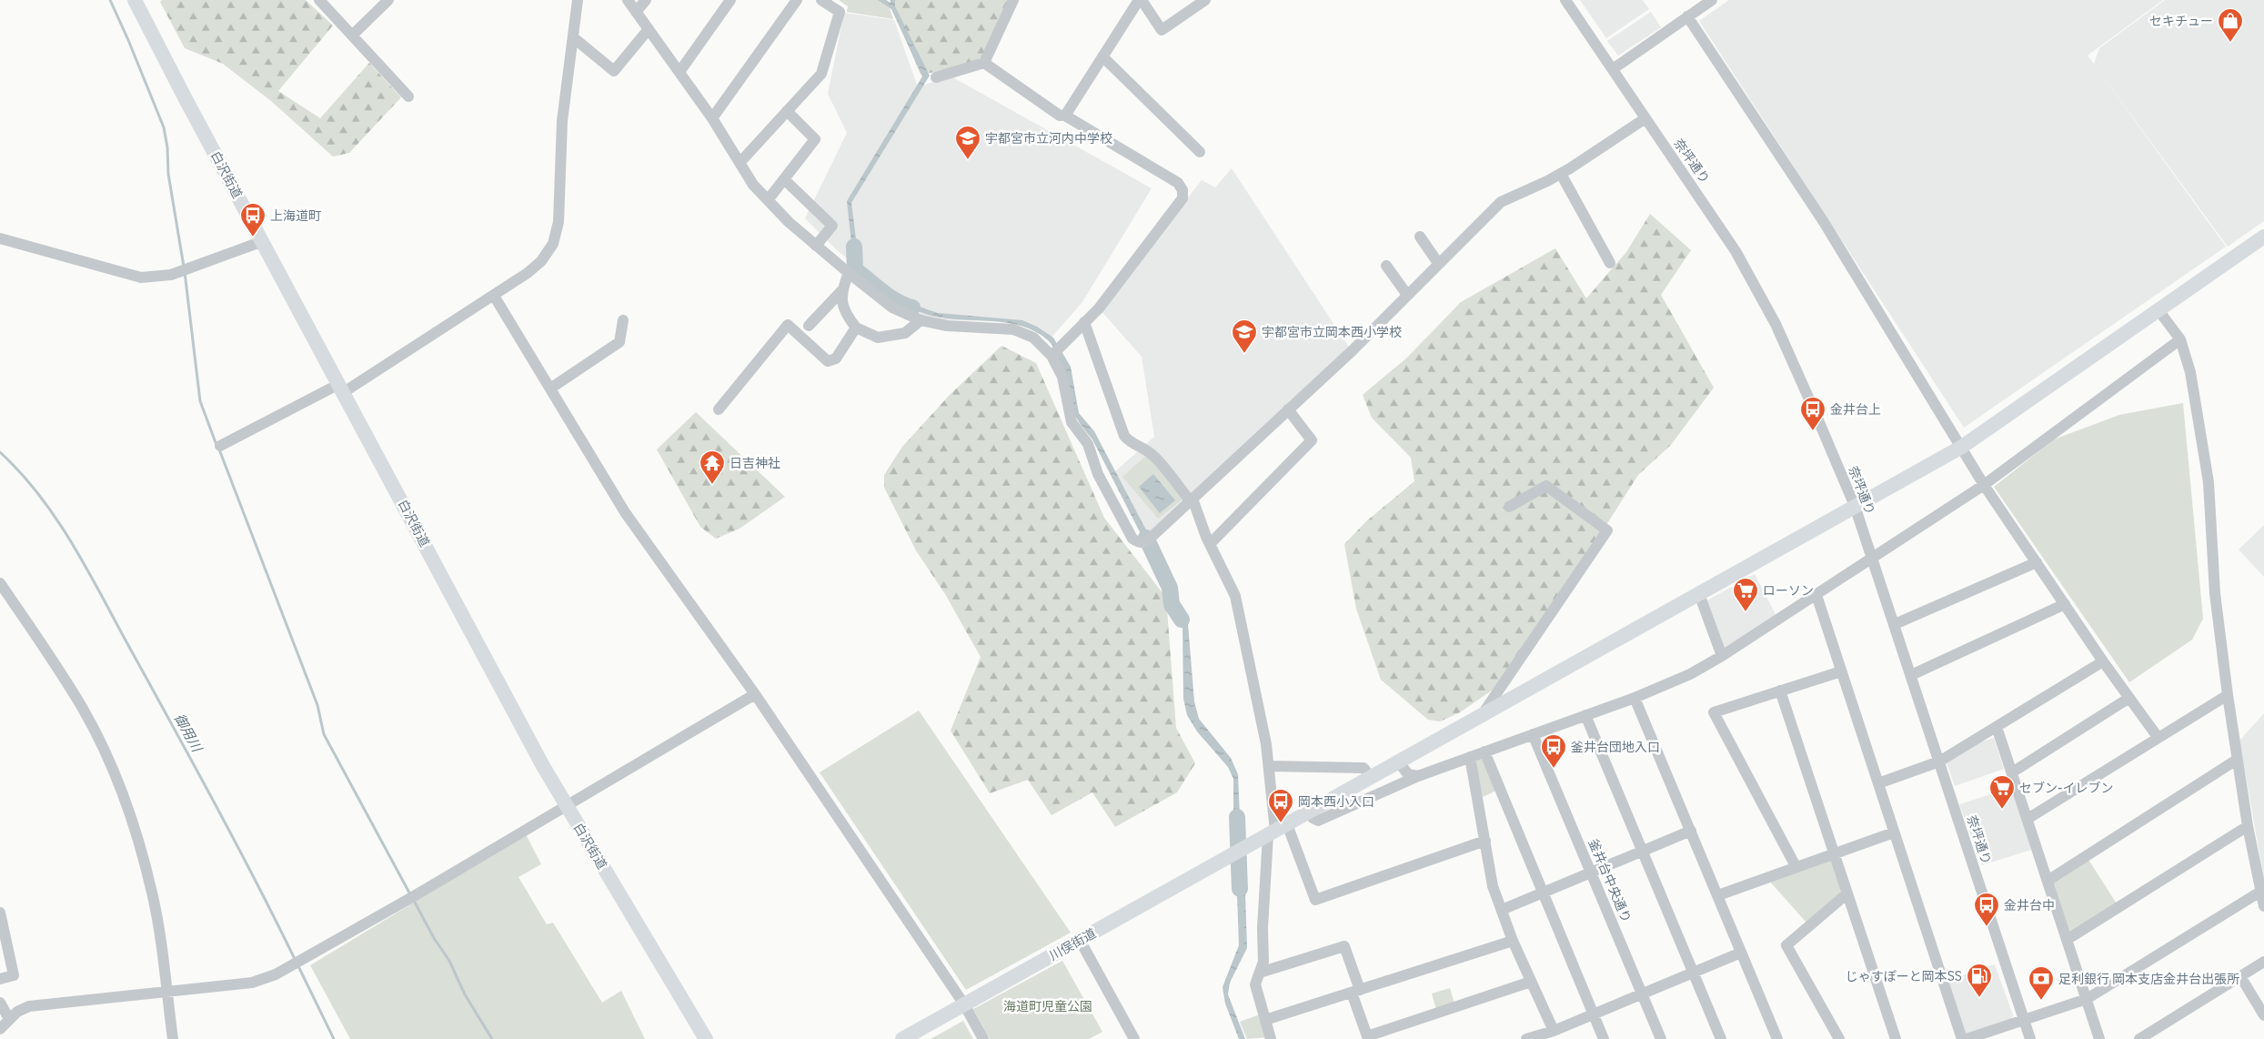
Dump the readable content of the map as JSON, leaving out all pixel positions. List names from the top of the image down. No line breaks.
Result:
{"streets":{"main road":["白沢街道","川俣街道"],"street":["奈坪通り","釜井台中央通り"]},"crossings":[["奈坪通り","川俣街道"]],"water":["御用川"],"parks":["海道町児童公園"],"places":{"shop":["セキチュー"],"school or university":["宇都宮市立河内中学校","宇都宮市立岡本西小学校"],"bus stop":["上海道町","金井台上","釜井台団地入口","岡本西小入口","金井台中"],"temple":["日吉神社"],"supermarket":["ローソン","セブン-イレブン"],"fuel station":["じゃすぽーと岡本SS"],"bank":["足利銀行 岡本支店金井台出張所"]}}
